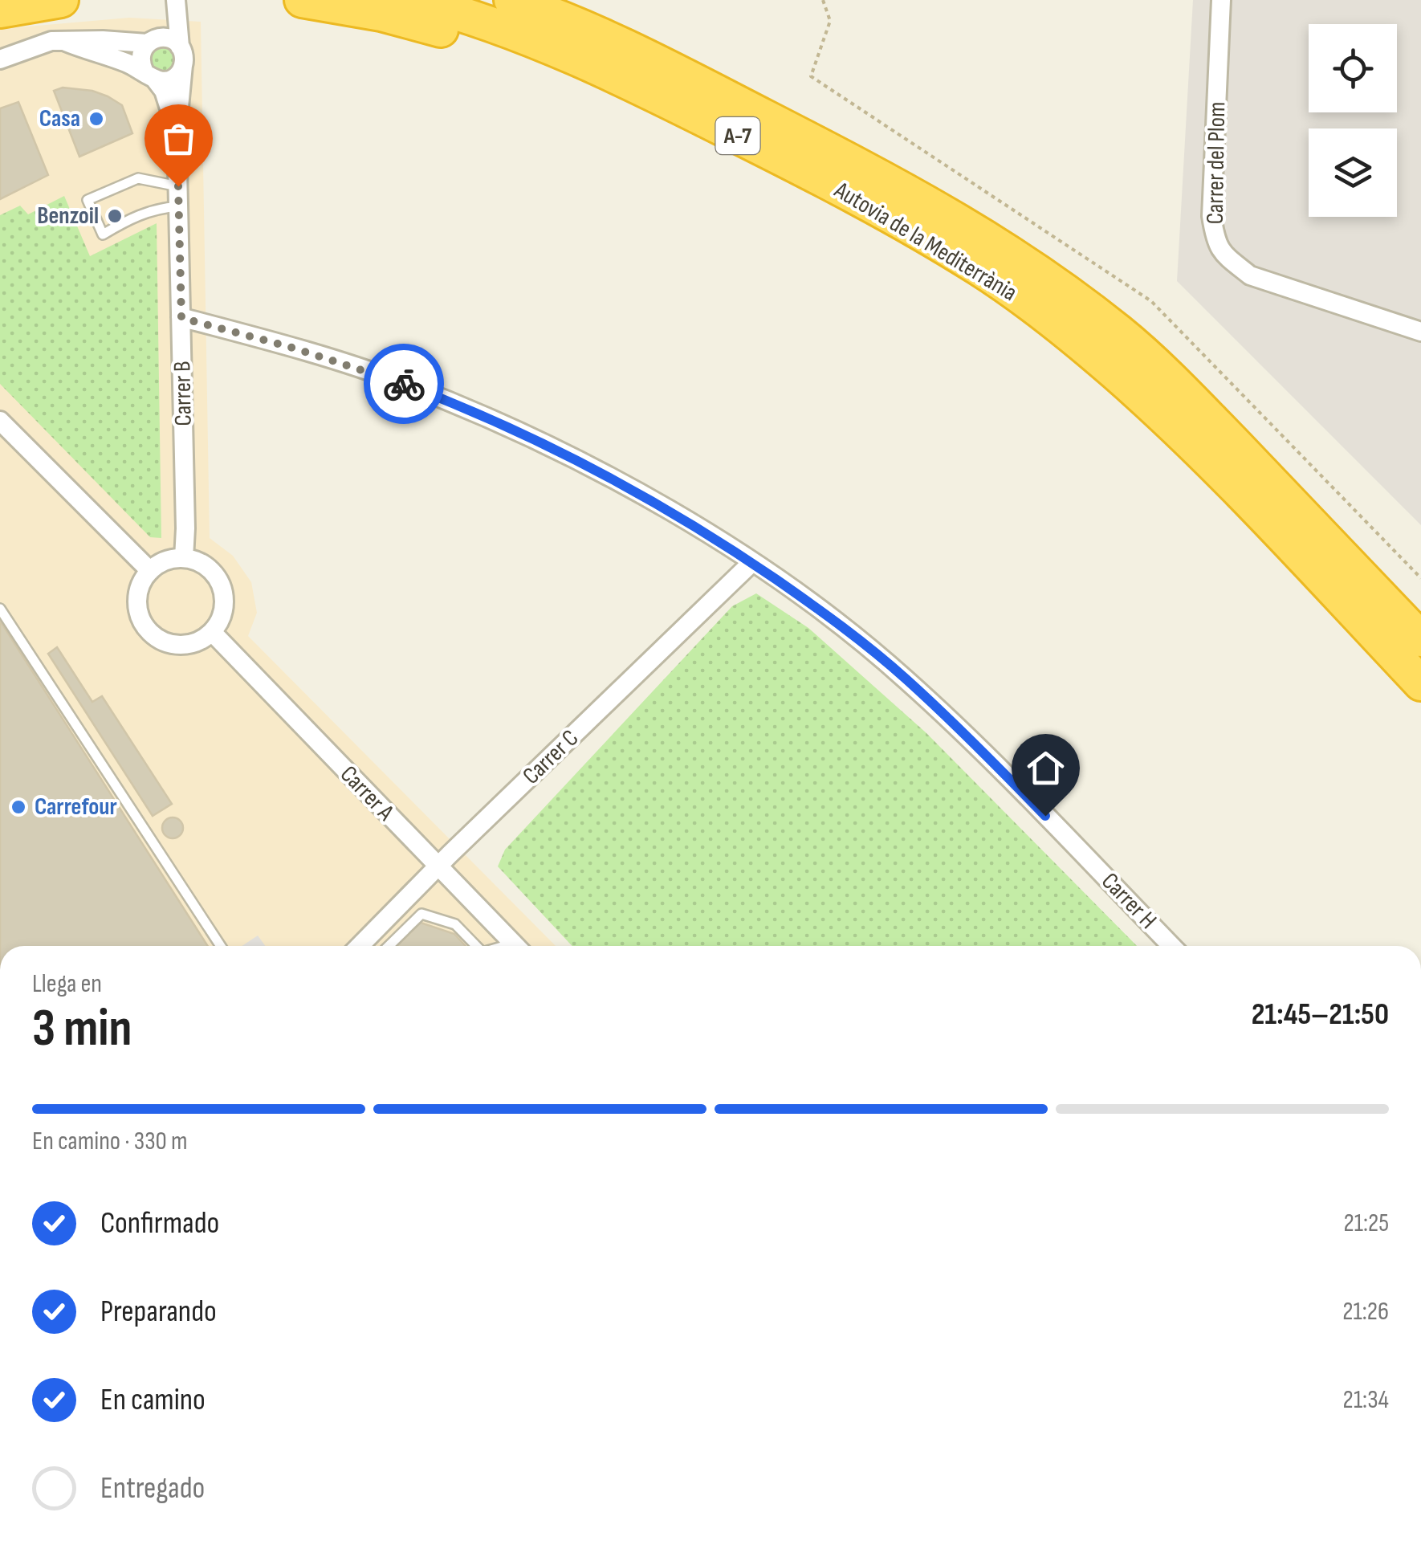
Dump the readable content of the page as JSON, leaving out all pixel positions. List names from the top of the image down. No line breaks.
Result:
{"streets":{"highway":["A-7","Autovia de la Mediterrània"],"street":["Carrer del Plom","Carrer B","Carrer C","Carrer A","Carrer H"]},"crossings":[["Carrer B","Carrer A"],["Carrer B","Carrer H"],["Carrer C","Carrer A"],["Carrer C","Carrer H"]],"places":["Casa","Benzoil","Carrefour"],"page":{"heading":["3 min","Llega en","21:45–21:50"],"bar":"En camino · 330 m","list":[["Confirmado","21:25"],["Preparando","21:26"],["En camino","21:34"],"Entregado"]}}
